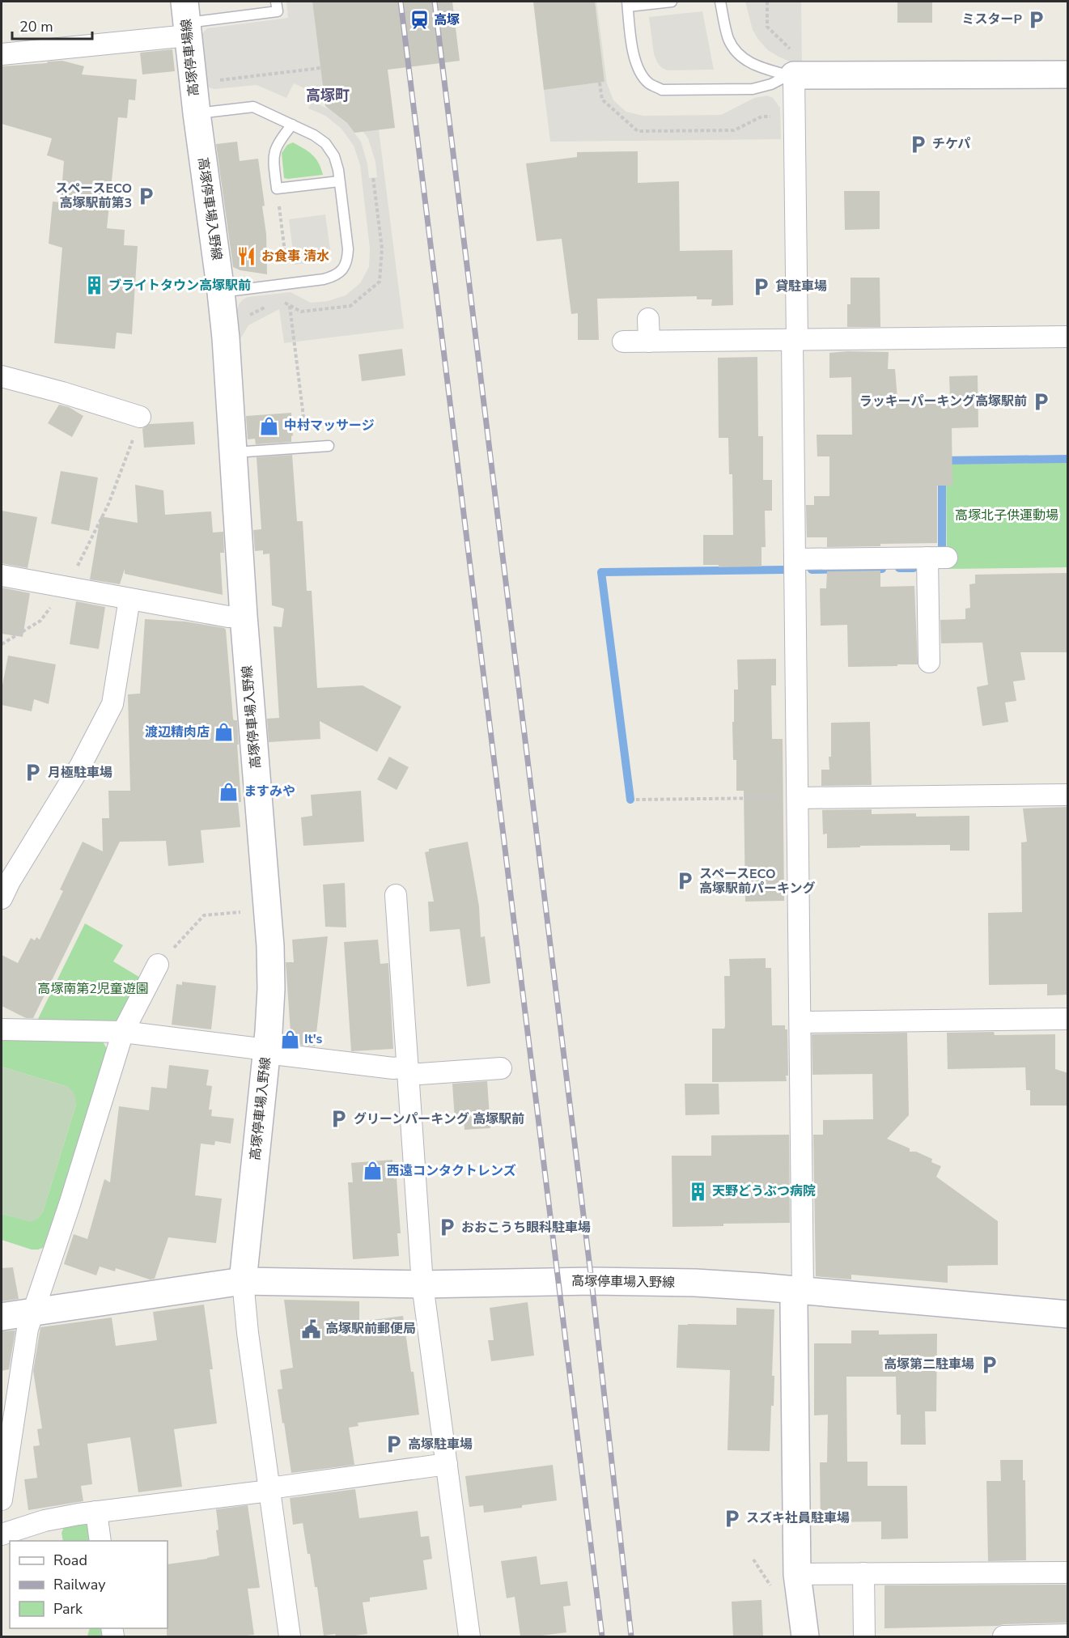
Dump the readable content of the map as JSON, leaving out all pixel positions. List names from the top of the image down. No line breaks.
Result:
{"streets":{"main road":["高塚停車場線","高塚停車場入野線"]},"crossings":[["高塚停車場線","高塚停車場入野線"]],"districts":["高塚町"],"parks":["高塚北子供運動場","高塚南第2児童遊園"],"places":{"parking":["ミスターP","チケパ","スペースECO 高塚駅前第3","貸駐車場","ラッキーパーキング高塚駅前","月極駐車場","スペースECO 高塚駅前パーキング","グリーンパーキング 高塚駅前","おおこうち眼科駐車場","高塚第二駐車場","高塚駐車場","スズキ社員駐車場"],"station":["高塚"],"restaurant":["お食事 清水"],"building":["ブライトタウン高塚駅前","天野どうぶつ病院"],"shop":["中村マッサージ","渡辺精肉店","ますみや","It's","西遠コンタクトレンズ"],"public building":["高塚駅前郵便局"]},"legend":["Road","Railway","Park"],"scale_bar":"20 m"}
